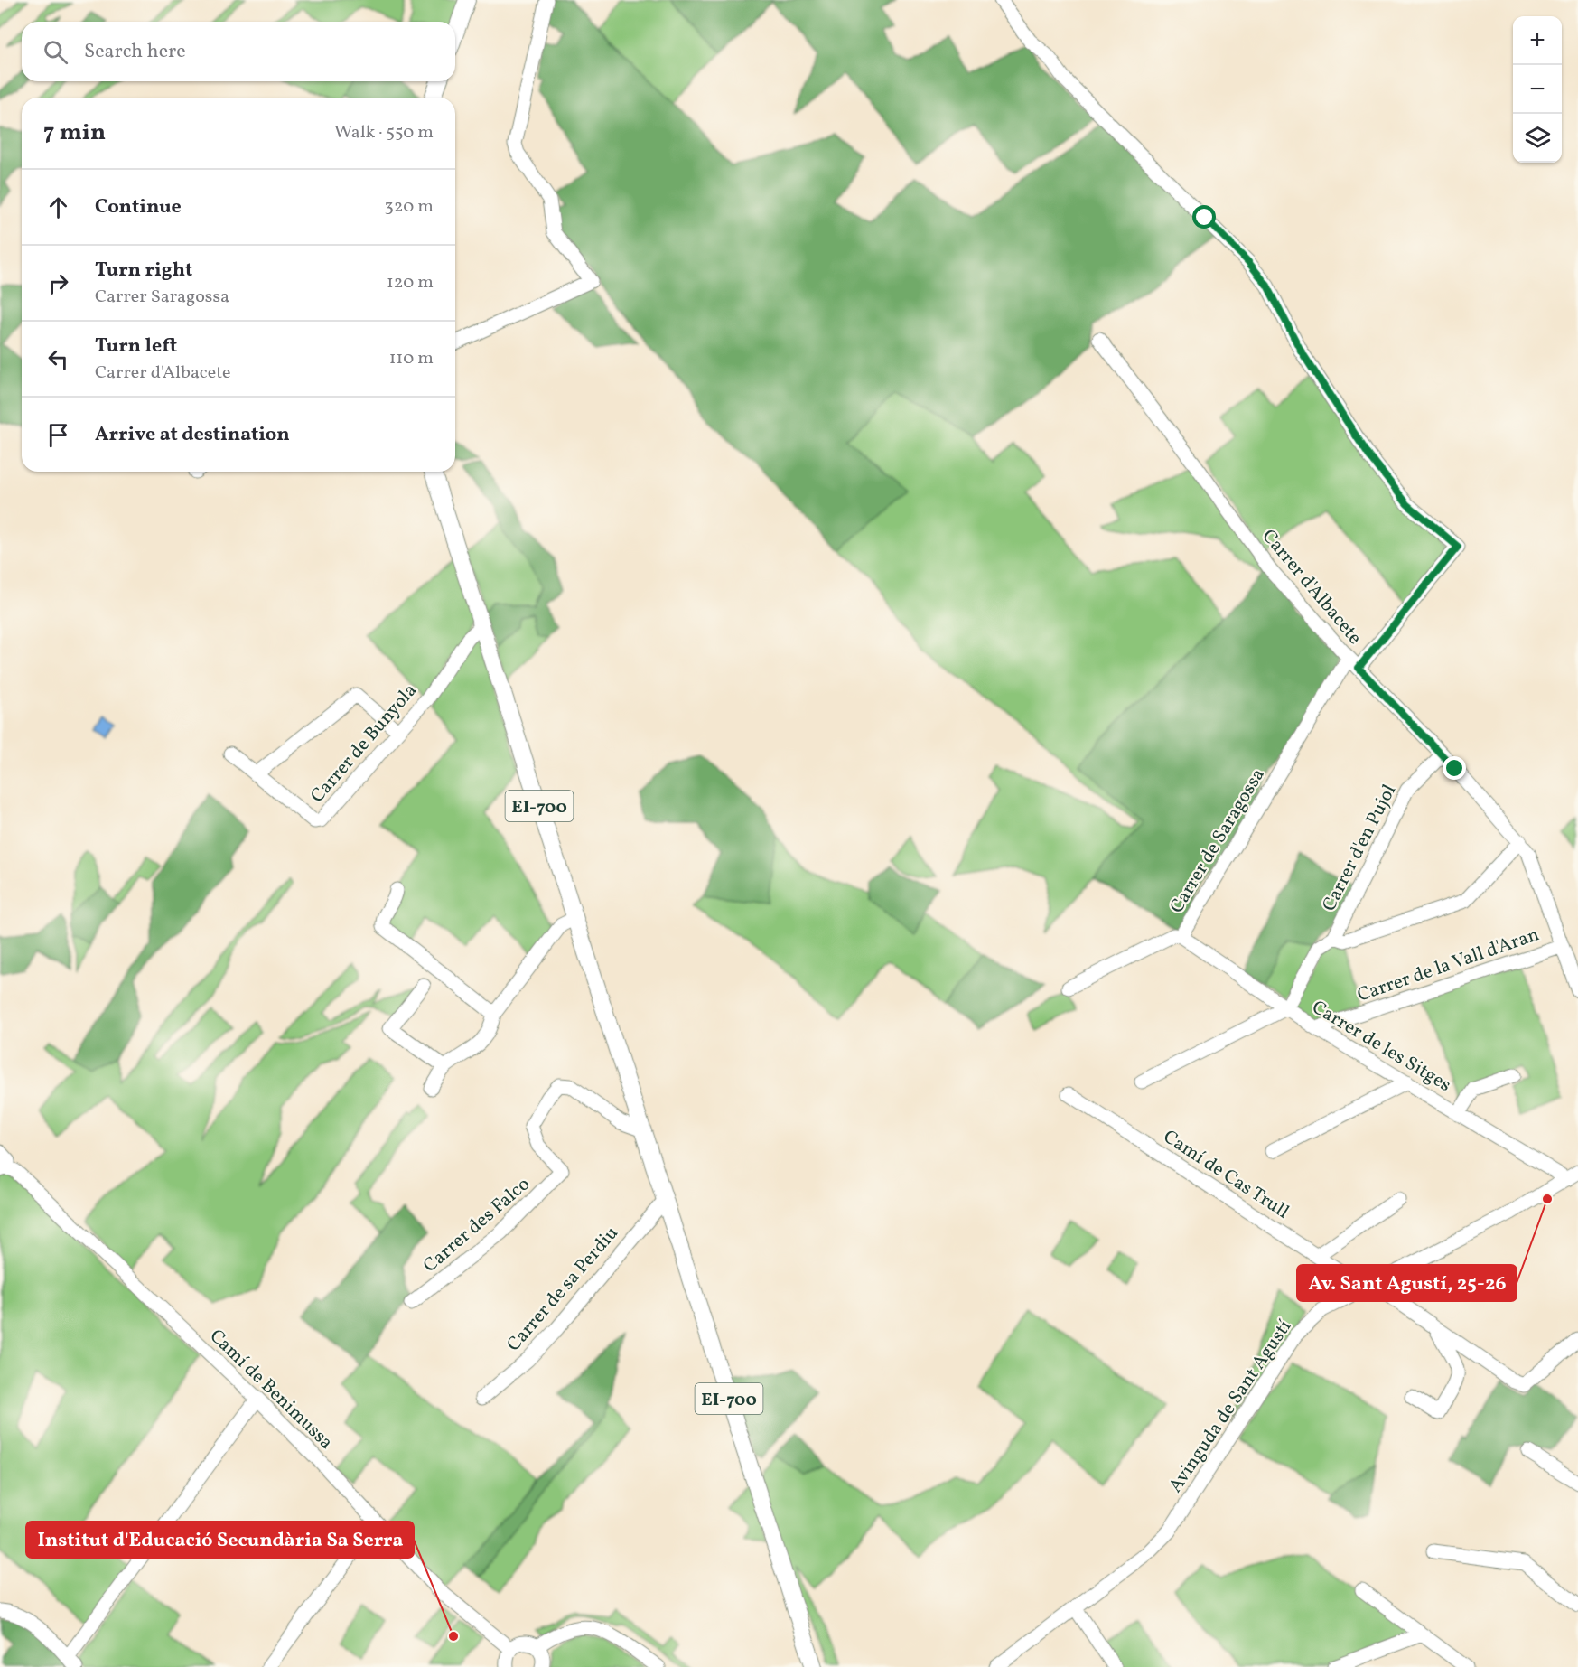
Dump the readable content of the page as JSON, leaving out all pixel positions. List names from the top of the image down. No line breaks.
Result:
{"streets":{"main road":["EI-700"],"street":["Carrer d'Albacete","Carrer de Bunyola","Carrer de Saragossa","Carrer d'en Pujol","Carrer de la Vall d'Aran","Carrer de les Sitges","Camí de Cas Trull","Carrer des Falco","Carrer de sa Perdiu","Camí de Benimussa","Avinguda de Sant Agustí"]},"crossings":[["Carrer d'Albacete","Carrer de Saragossa"],["Carrer d'Albacete","Carrer d'en Pujol"],["Carrer d'Albacete","Carrer de la Vall d'Aran"],["Carrer de Bunyola","EI-700"],["EI-700","Carrer des Falco"],["EI-700","Carrer de sa Perdiu"],["Carrer de Saragossa","Carrer de les Sitges"],["Carrer d'en Pujol","Carrer de les Sitges"],["Carrer de la Vall d'Aran","Carrer de les Sitges"],["Carrer de les Sitges","Avinguda de Sant Agustí"],["Camí de Cas Trull","Avinguda de Sant Agustí"]],"places":["Av. Sant Agustí, 25-26","Institut d'Educació Secundària Sa Serra"],"page":{"map_buttons":["+","−"],"search":"Search here","heading":["7 min","Walk · 550 m"],"list":[["Continue","320 m"],["Turn right","Carrer Saragossa","120 m"],["Turn left","Carrer d'Albacete","110 m"],"Arrive at destination"]}}
